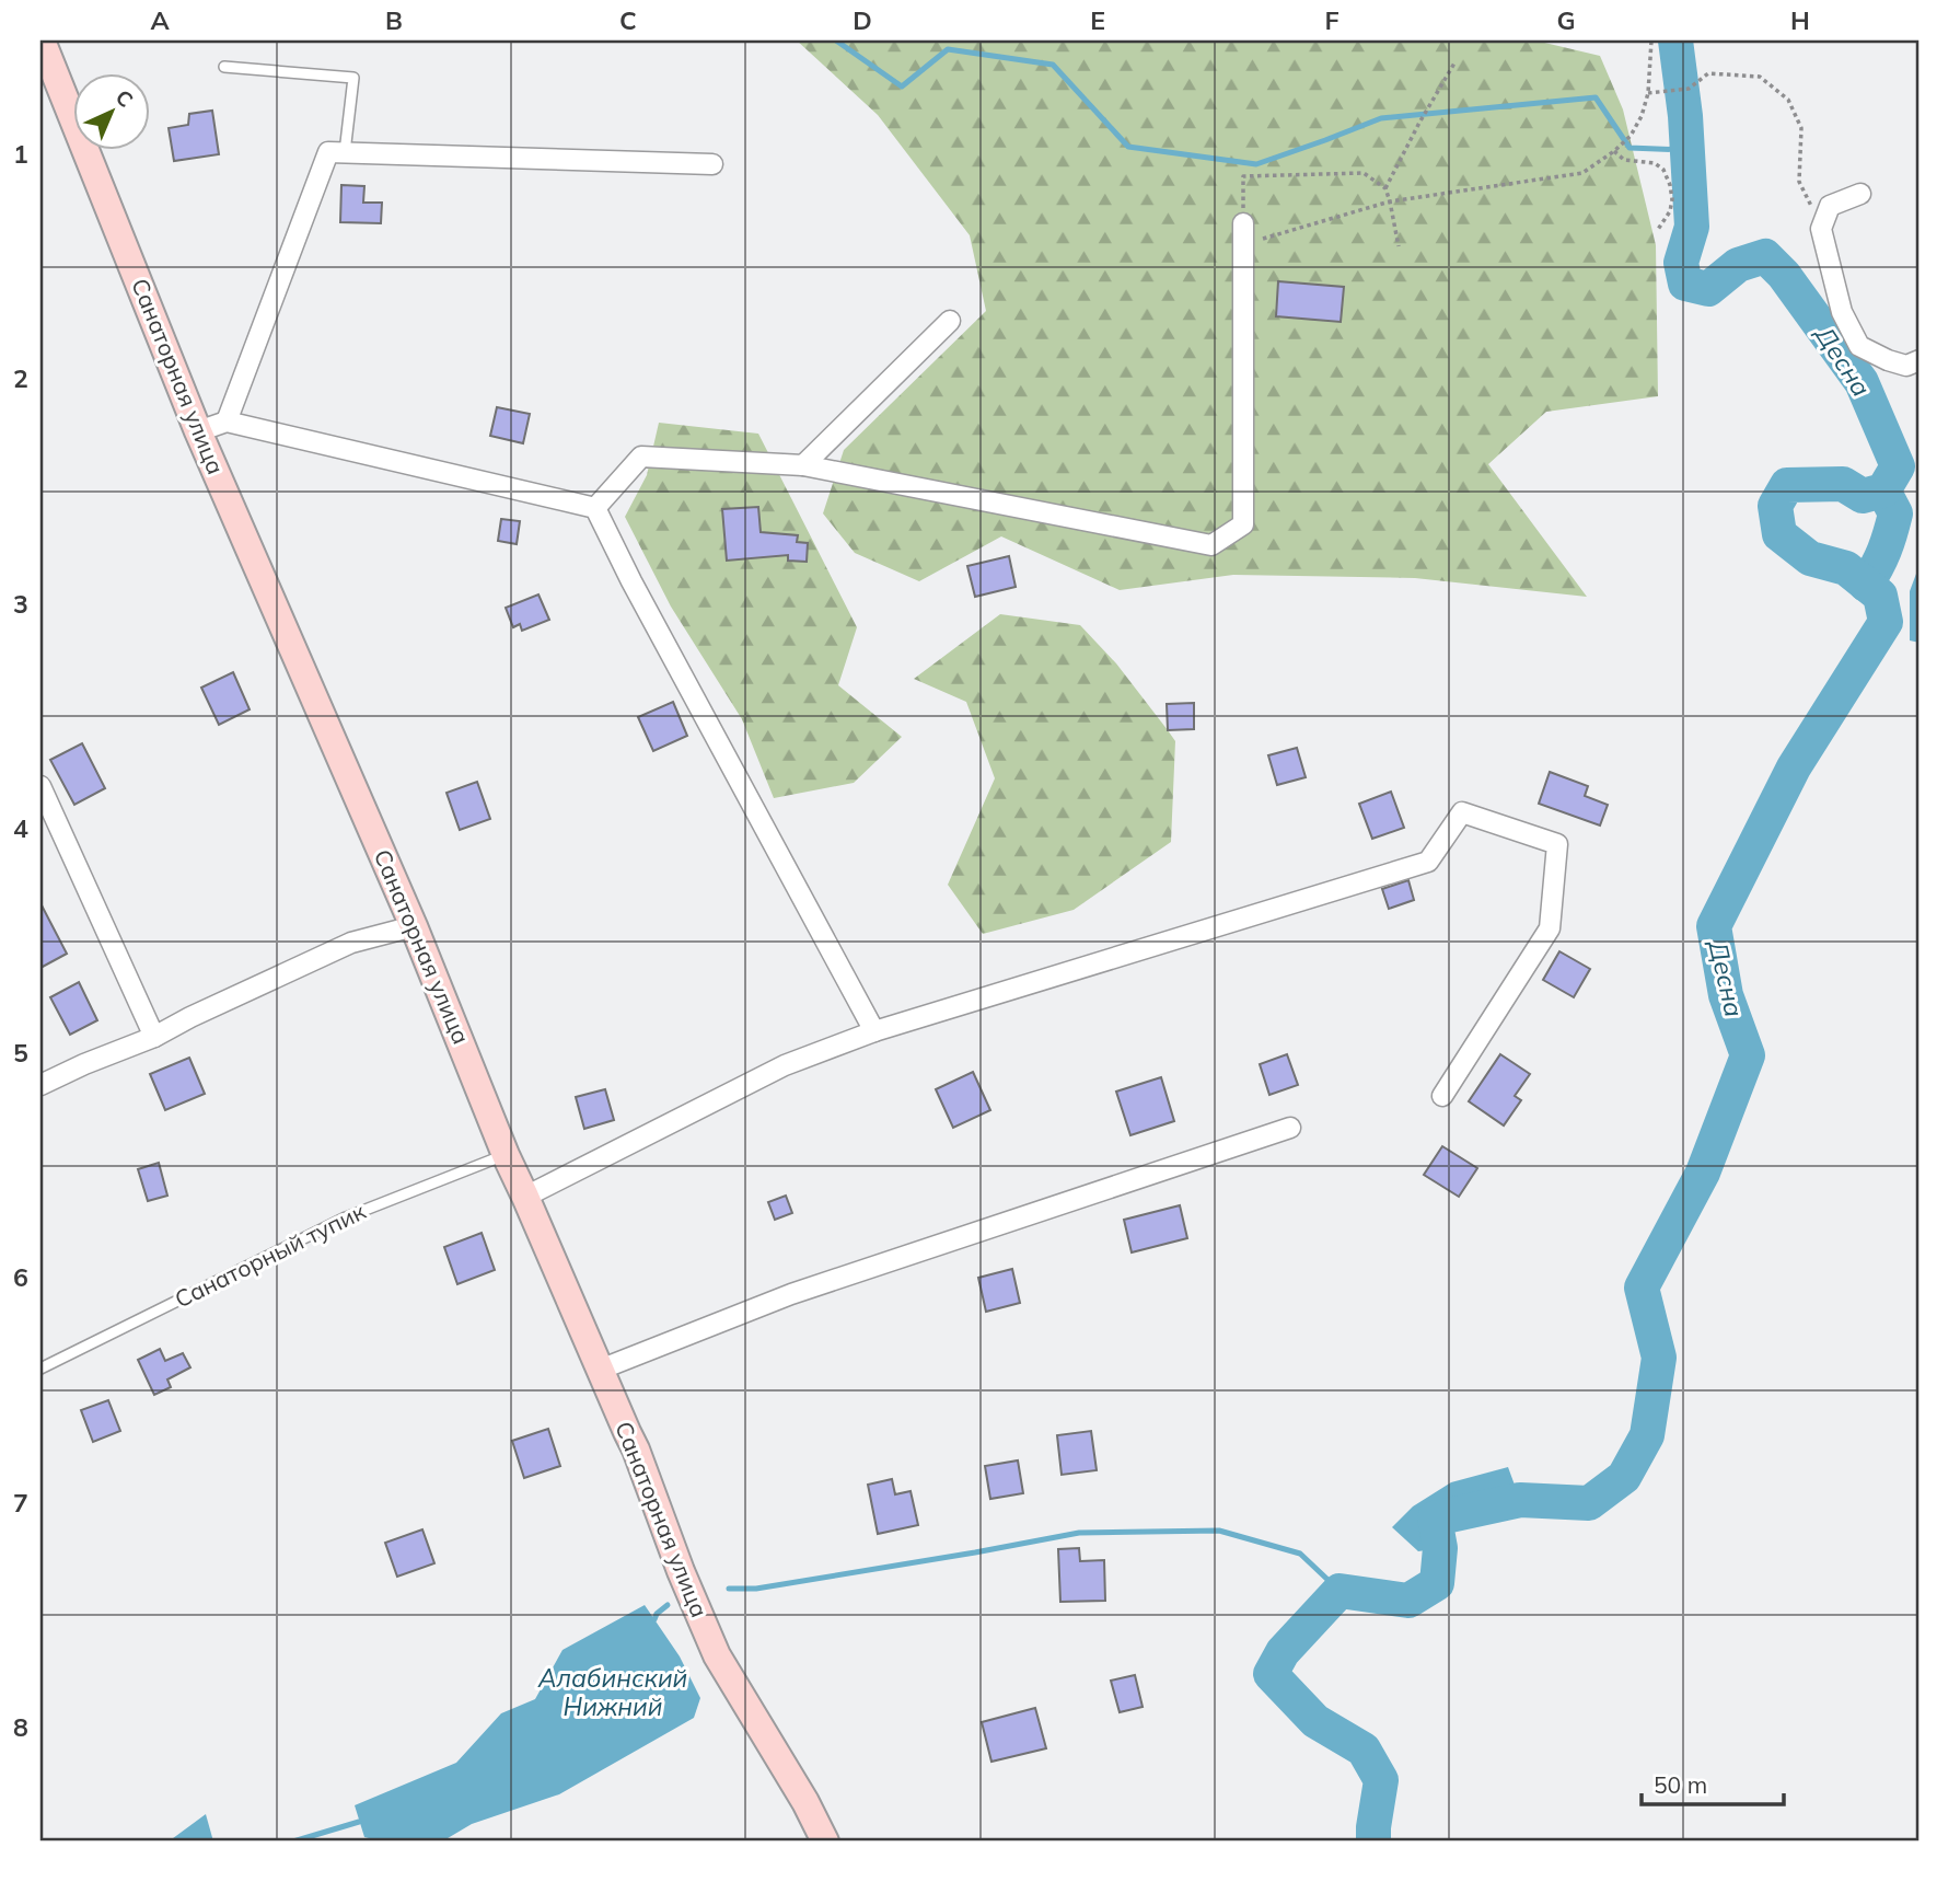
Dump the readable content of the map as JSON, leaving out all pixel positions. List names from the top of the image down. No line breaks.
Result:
{"streets":{"street":["Санаторная улица"],"lane":["Санаторный тупик"]},"crossings":[["Санаторная улица","Санаторный тупик"]],"water":["Десна","Алабинский Нижний"],"scale_bar":"50 m","north":"top right","grid":{"columns":["A","B","C","D","E","F","G","H"],"rows":["1","2","3","4","5","6","7","8"]}}
